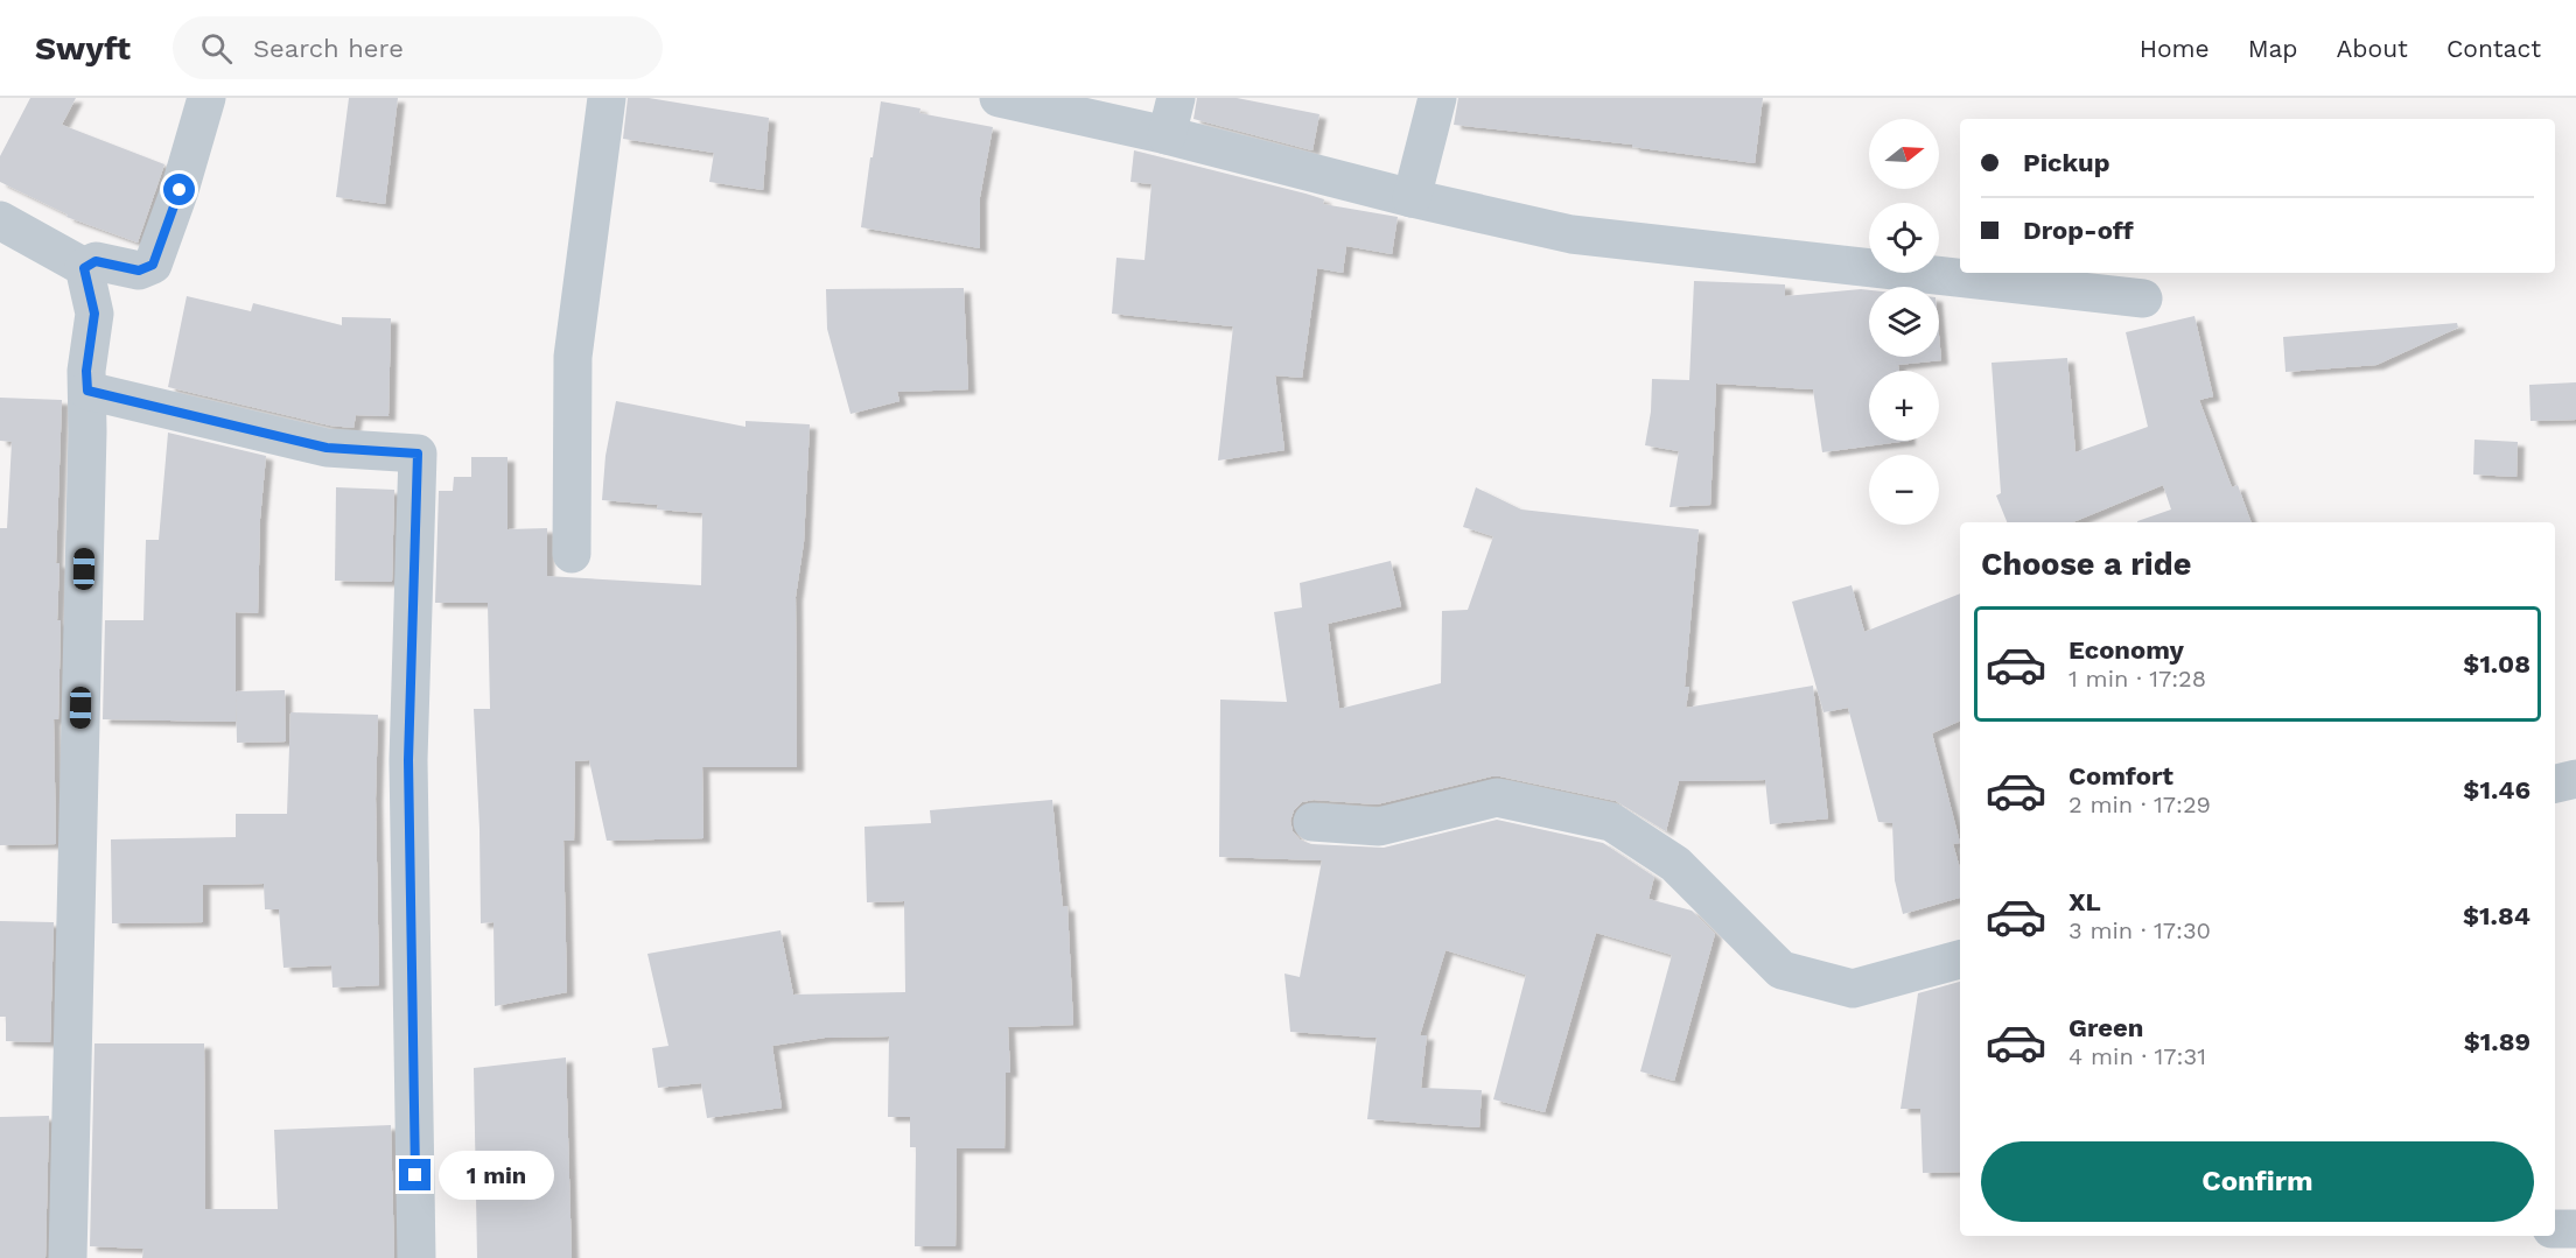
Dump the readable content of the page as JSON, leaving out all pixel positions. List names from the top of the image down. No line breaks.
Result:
{"north":"right","page":{"header":"Swyft","search":"Search here","nav":["Home","Map","About","Contact"],"map_buttons":["+","−"],"banner":["Pickup","Drop-off"],"heading":"Choose a ride","list":[{"name":"Economy","note":"1 min · 17:28","value":"$1.08"},{"name":"Comfort","note":"2 min · 17:29","value":"$1.46"},{"name":"XL","note":"3 min · 17:30","value":"$1.84"},{"name":"Green","note":"4 min · 17:31","value":"$1.89"}],"buttons":"Confirm","bubble":"1 min"}}
